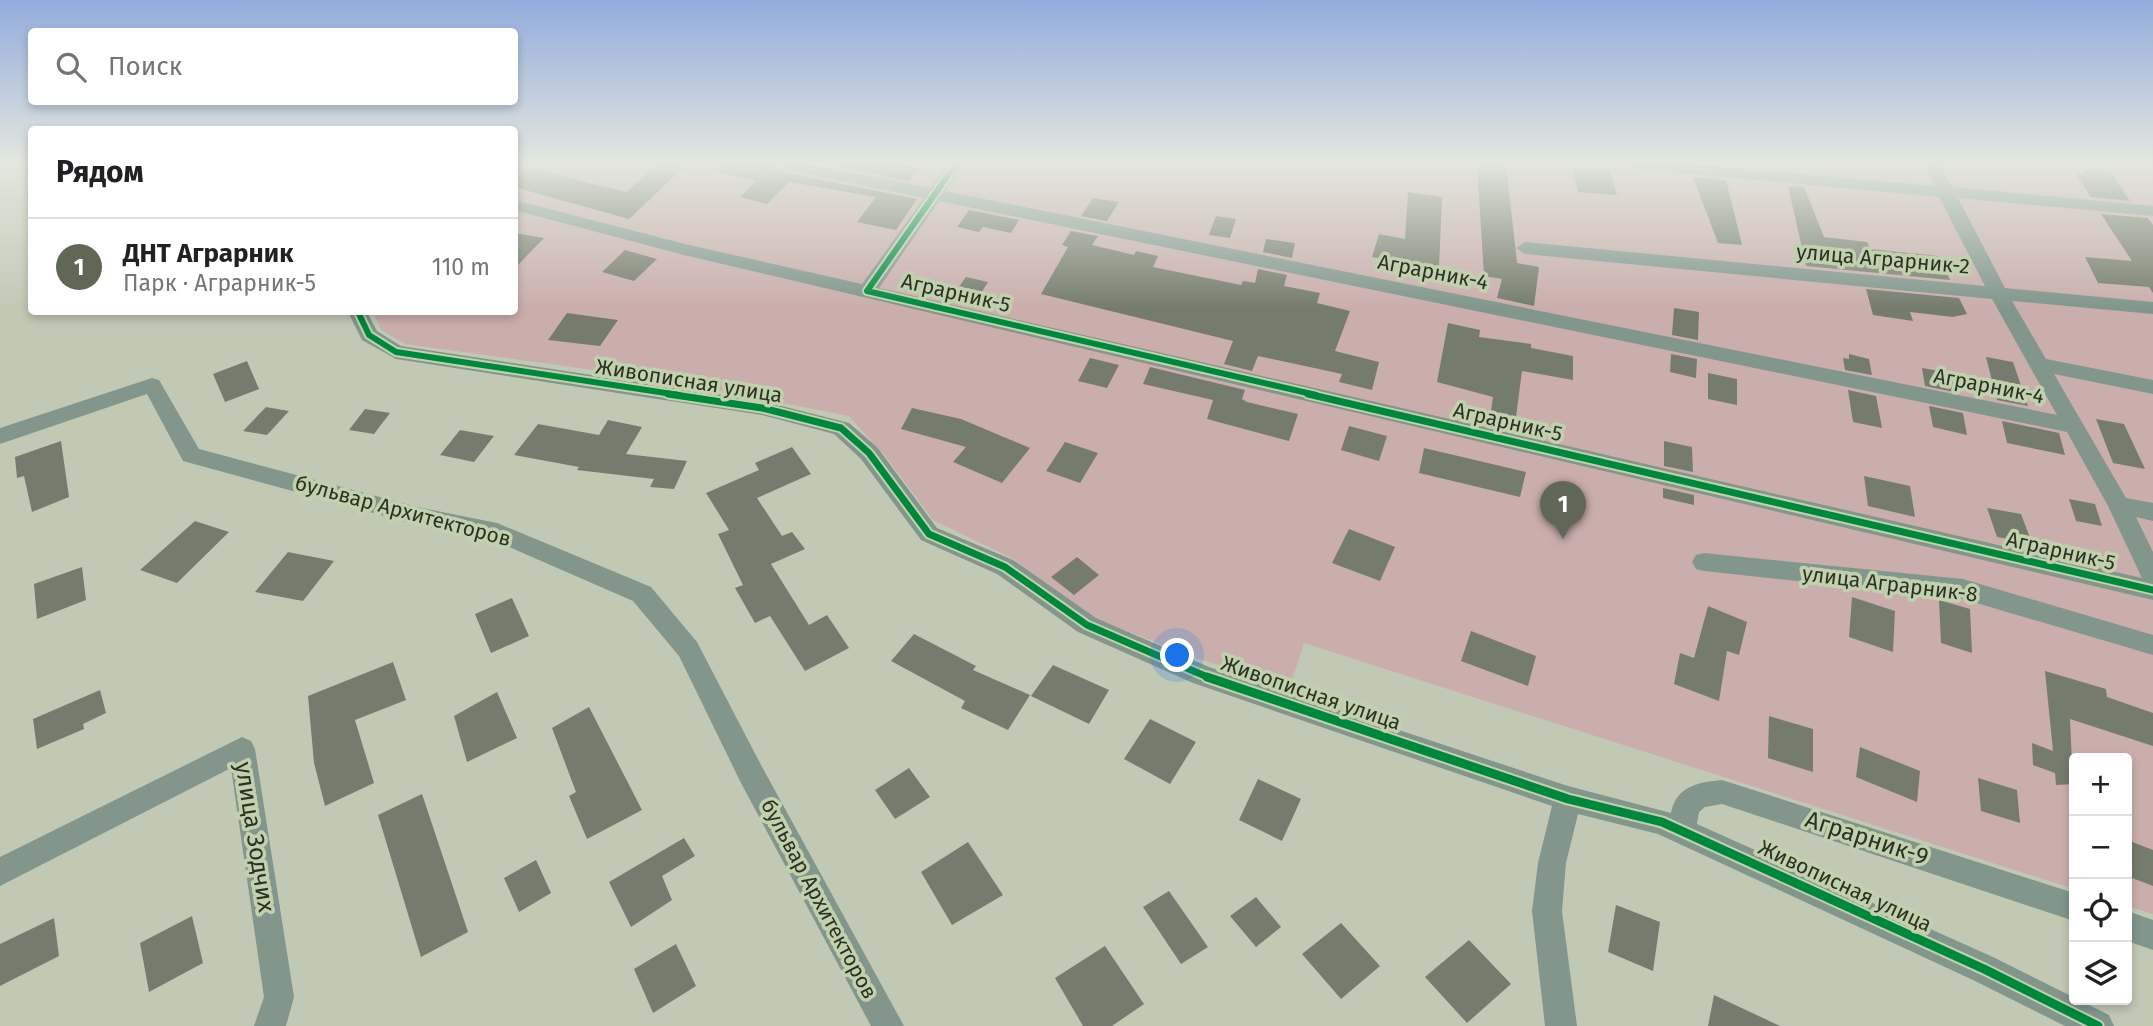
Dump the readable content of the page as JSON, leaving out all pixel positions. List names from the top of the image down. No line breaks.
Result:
{"streets":{"street":["улица Аграрник-2","Аграрник-4","Аграрник-5","Живописная улица","бульвар Архитекторов","улица Аграрник-8","улица Зодчих","Аграрник-9"]},"crossings":[["Живописная улица","Аграрник-9"]],"page":{"search":"Поиск","heading":"Рядом","list":[{"mark":"1","name":"ДНТ Аграрник","note":"Парк · Аграрник-5","value":"110 m"}],"pins":"1","map_buttons":["+","−"]}}
